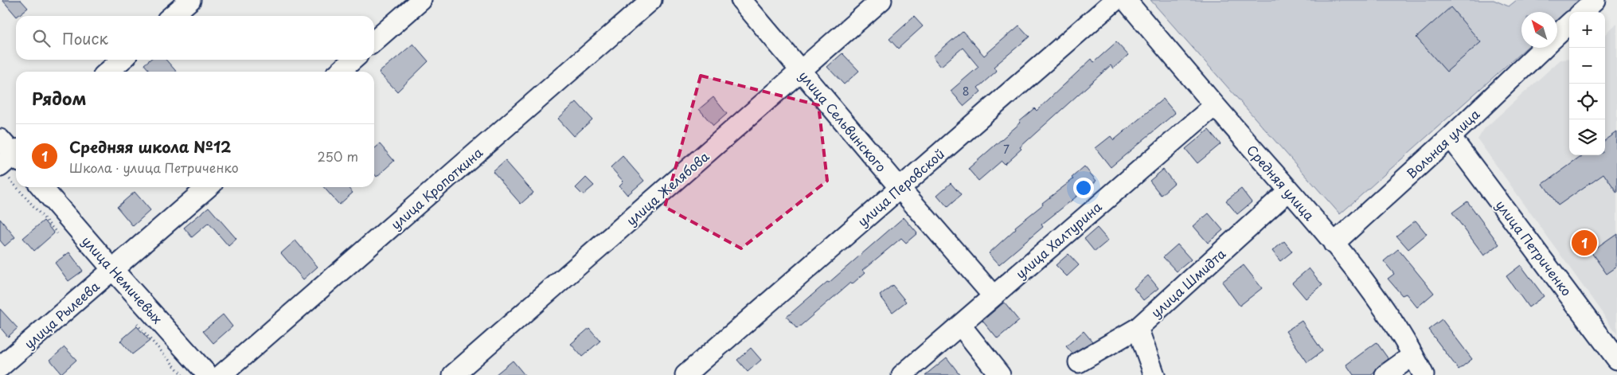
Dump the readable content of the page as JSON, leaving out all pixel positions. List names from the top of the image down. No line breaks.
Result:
{"streets":{"street":["улица Сельвинского","Вольная улица","Средняя улица","улица Перовской","улица Кропоткина","улица Желябова","улица Халтурина","улица Петриченко","улица Немичевых","улица Шмидта","улица Рылеева"]},"crossings":[["улица Сельвинского","улица Перовской"],["улица Сельвинского","улица Желябова"],["улица Сельвинского","улица Халтурина"],["Вольная улица","Средняя улица"],["Вольная улица","улица Петриченко"],["Средняя улица","улица Халтурина"],["Средняя улица","улица Шмидта"],["улица Немичевых","улица Рылеева"]],"house_numbers":["8","7"],"north":"top left","page":{"map_buttons":["+","−"],"search":"Поиск","heading":"Рядом","list":[{"mark":"1","name":"Средняя школа №12","note":"Школа · улица Петриченко","value":"250 m"}],"pins":"1"}}
